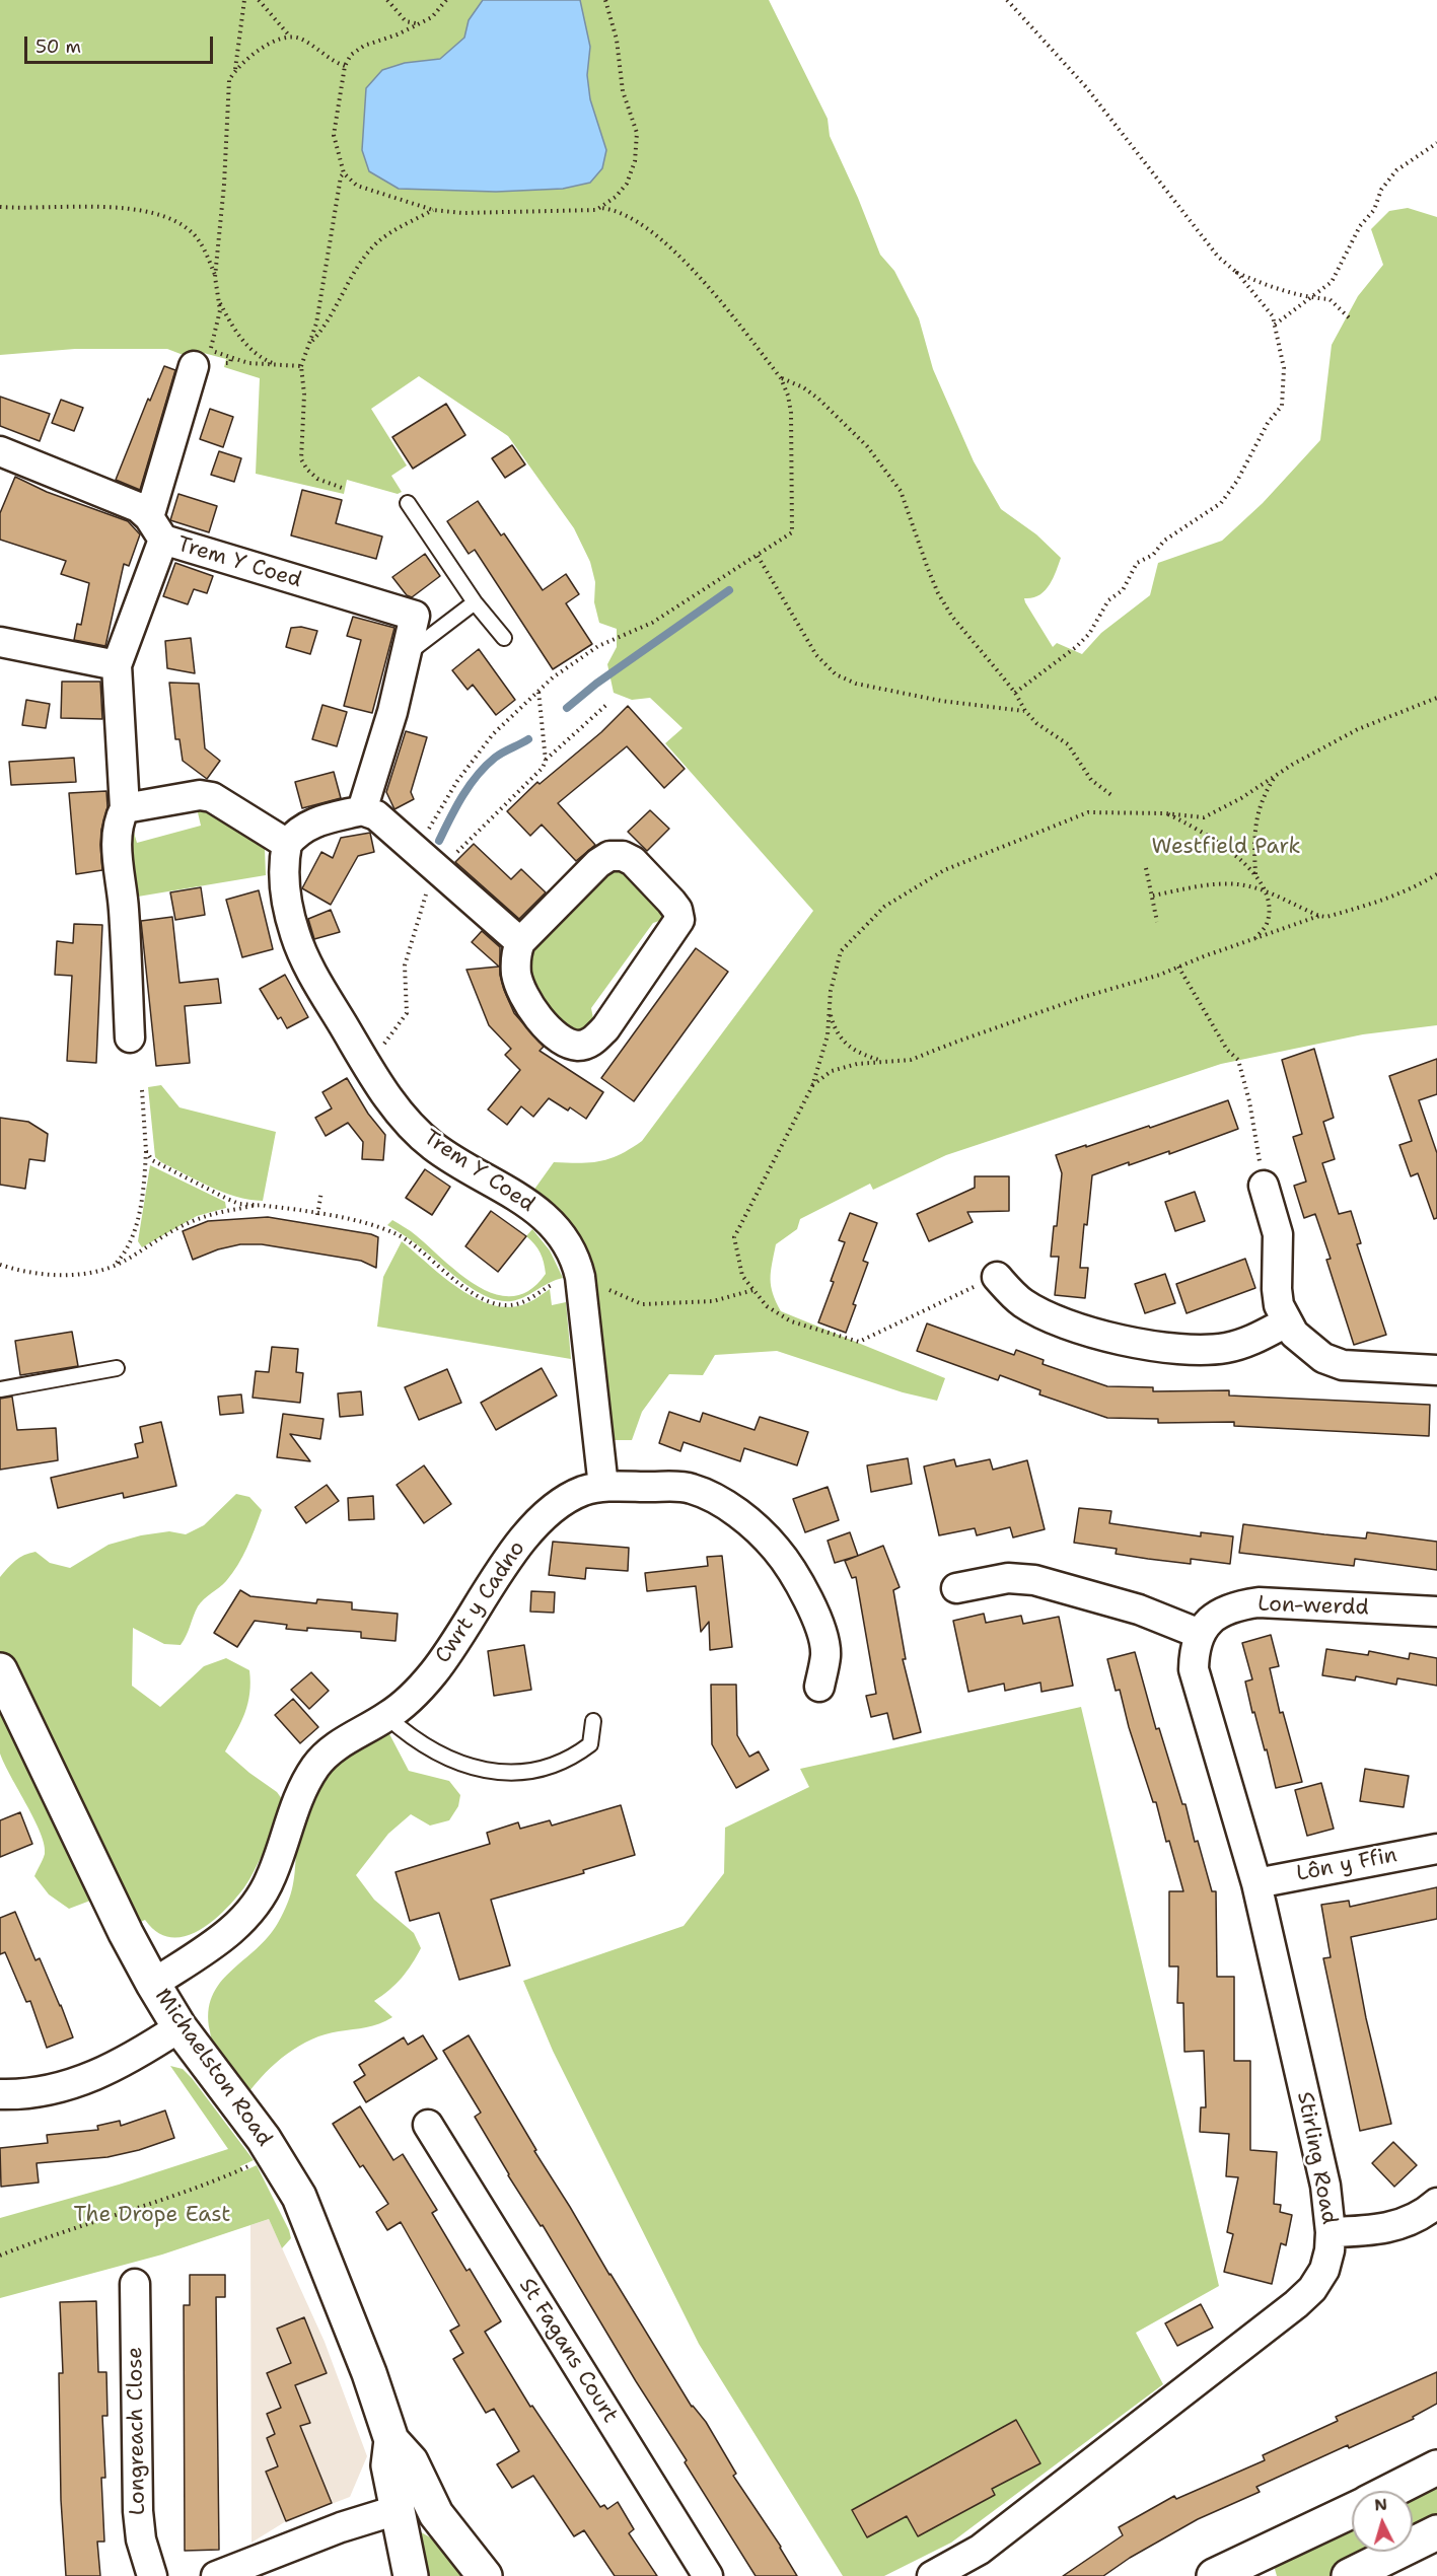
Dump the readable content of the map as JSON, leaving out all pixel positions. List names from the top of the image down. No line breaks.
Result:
{"streets":{"street":["Trem Y Coed","Cwrt y Cadno","Lon-werdd","Lôn y Ffin","Michaelston Road","Stirling Road","St Fagans Court","Longreach Close"]},"crossings":[["Trem Y Coed","Cwrt y Cadno"],["Cwrt y Cadno","Michaelston Road"],["Lon-werdd","Stirling Road"],["Lôn y Ffin","Stirling Road"]],"parks":["Westfield Park","The Drope East"],"scale_bar":"50 m","north":"top"}
